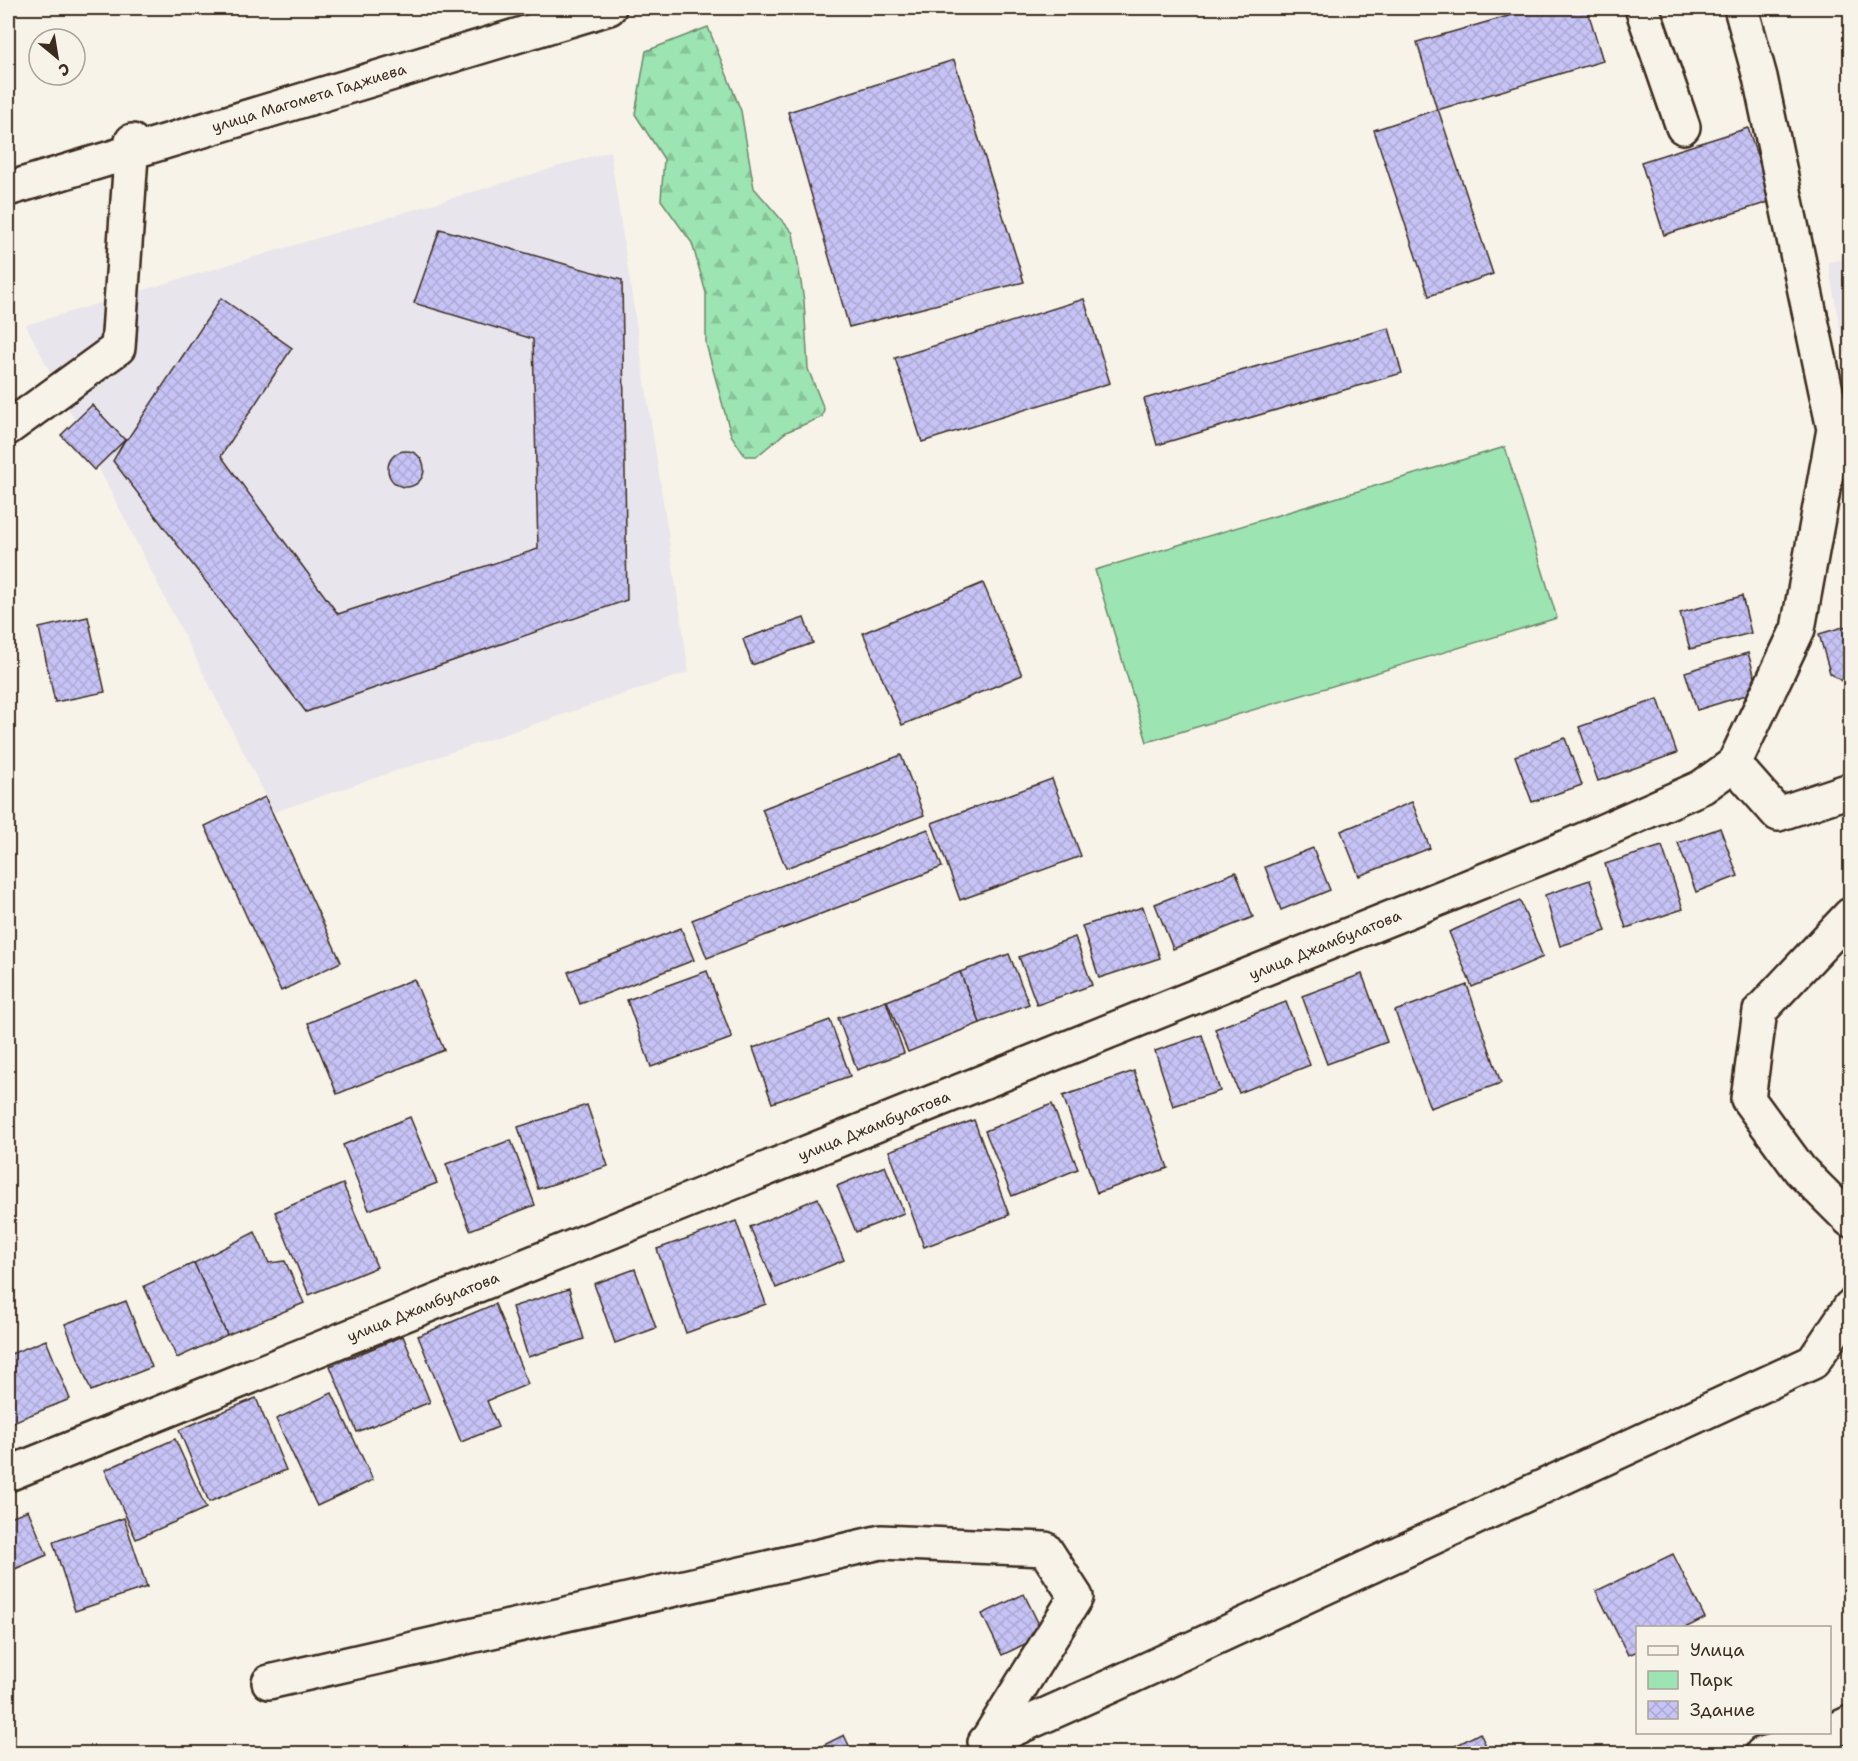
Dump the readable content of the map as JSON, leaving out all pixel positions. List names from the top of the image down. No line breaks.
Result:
{"streets":{"street":["улица Магомета Гаджиева","улица Джамбулатова"]},"legend":["Улица","Парк","Здание"],"north":"bottom right"}
